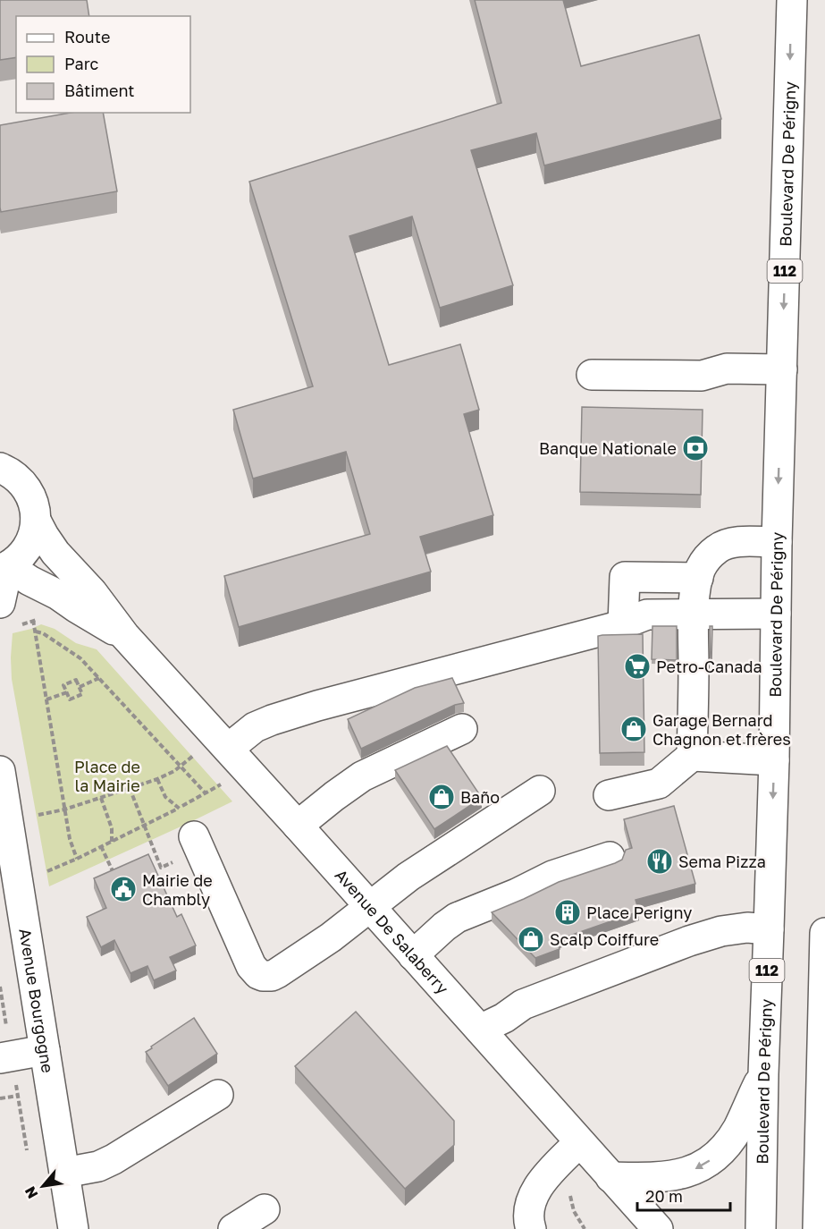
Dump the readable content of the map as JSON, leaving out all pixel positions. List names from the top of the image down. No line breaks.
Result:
{"streets":{"street":["Boulevard De Périgny","112","Avenue De Salaberry","Avenue Bourgogne"]},"one_way":["Boulevard De Périgny"],"parks":["Place de la Mairie"],"places":{"bank":["Banque Nationale"],"supermarket":["Petro-Canada"],"shop":["Garage Bernard Chagnon et frères","Baño","Scalp Coiffure"],"restaurant":["Sema Pizza"],"public building":["Mairie de Chambly"],"building":["Place Perigny"]},"legend":["Route","Parc","Bâtiment"],"scale_bar":"20 m","north":"bottom left"}
